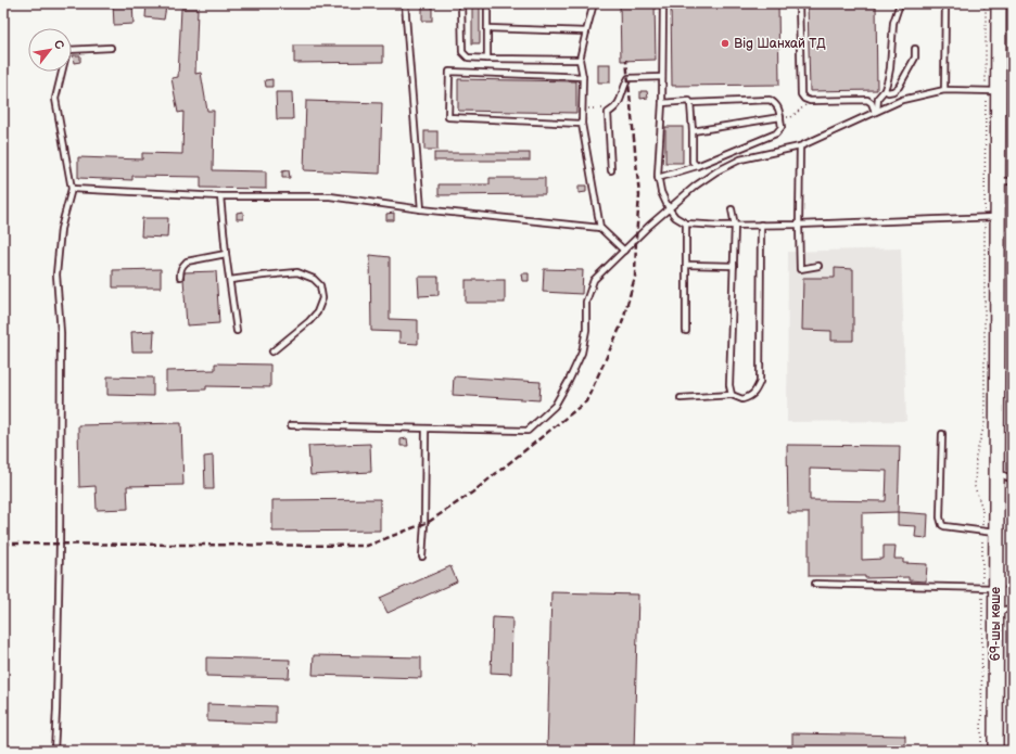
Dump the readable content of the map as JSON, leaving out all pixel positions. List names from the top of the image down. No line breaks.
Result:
{"streets":{"main road":["69-шы көше"]},"places":["Big Шанхай ТД"],"north":"top right"}
